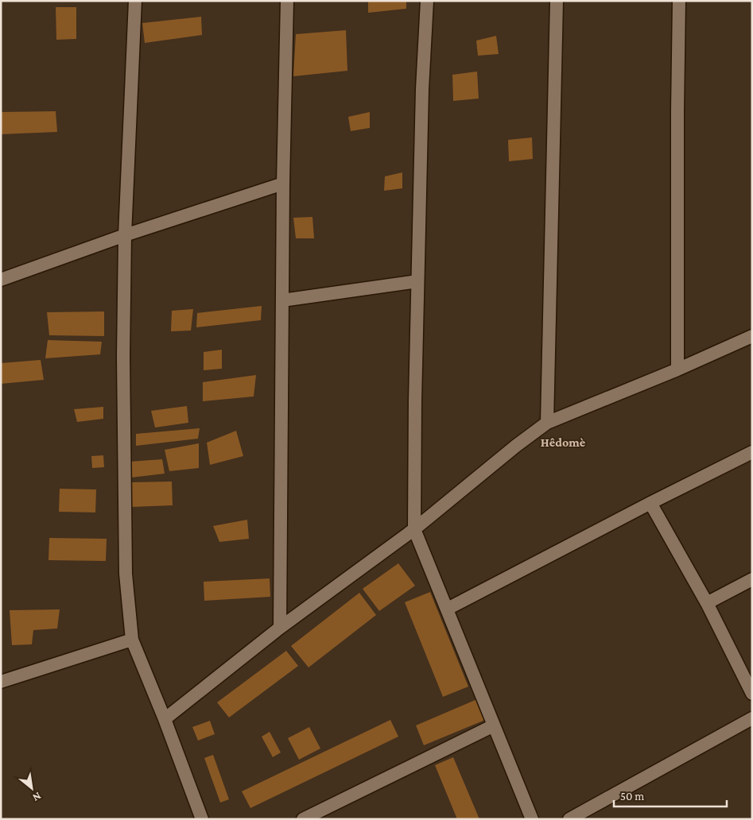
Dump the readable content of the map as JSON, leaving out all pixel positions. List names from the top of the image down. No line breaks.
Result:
{"districts":["Hêdomè"],"scale_bar":"50 m","north":"bottom right"}
